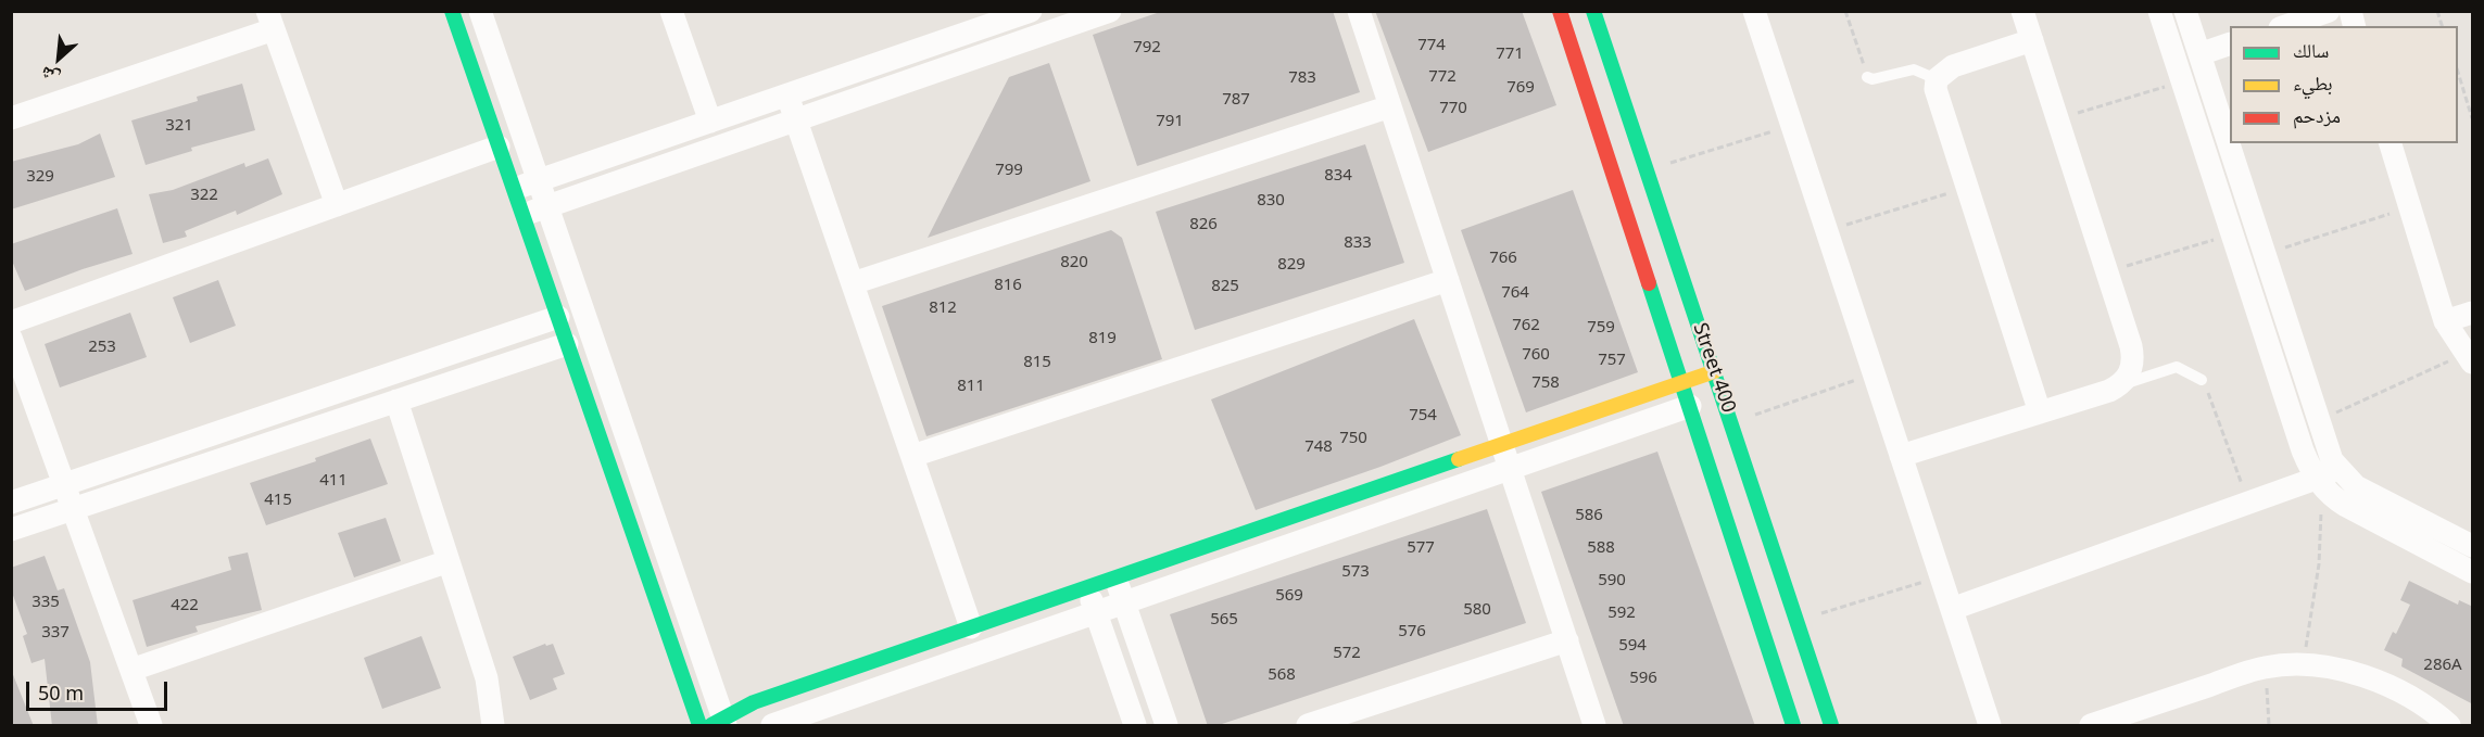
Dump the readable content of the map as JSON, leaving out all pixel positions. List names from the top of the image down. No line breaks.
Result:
{"streets":{"street":["Street 400"]},"house_numbers":["774","792","771","772","783","769","787","770","791","321","799","834","329","322","830","826","833","766","820","829","816","825","764","812","762","759","819","253","760","757","815","758","811","754","750","748","411","415","586","577","588","573","590","569","335","422","580","592","565","576","337","594","572","286A","568","596"],"legend":["سالك","بطيء","مزدحم"],"scale_bar":"50 m","north":"bottom left"}
